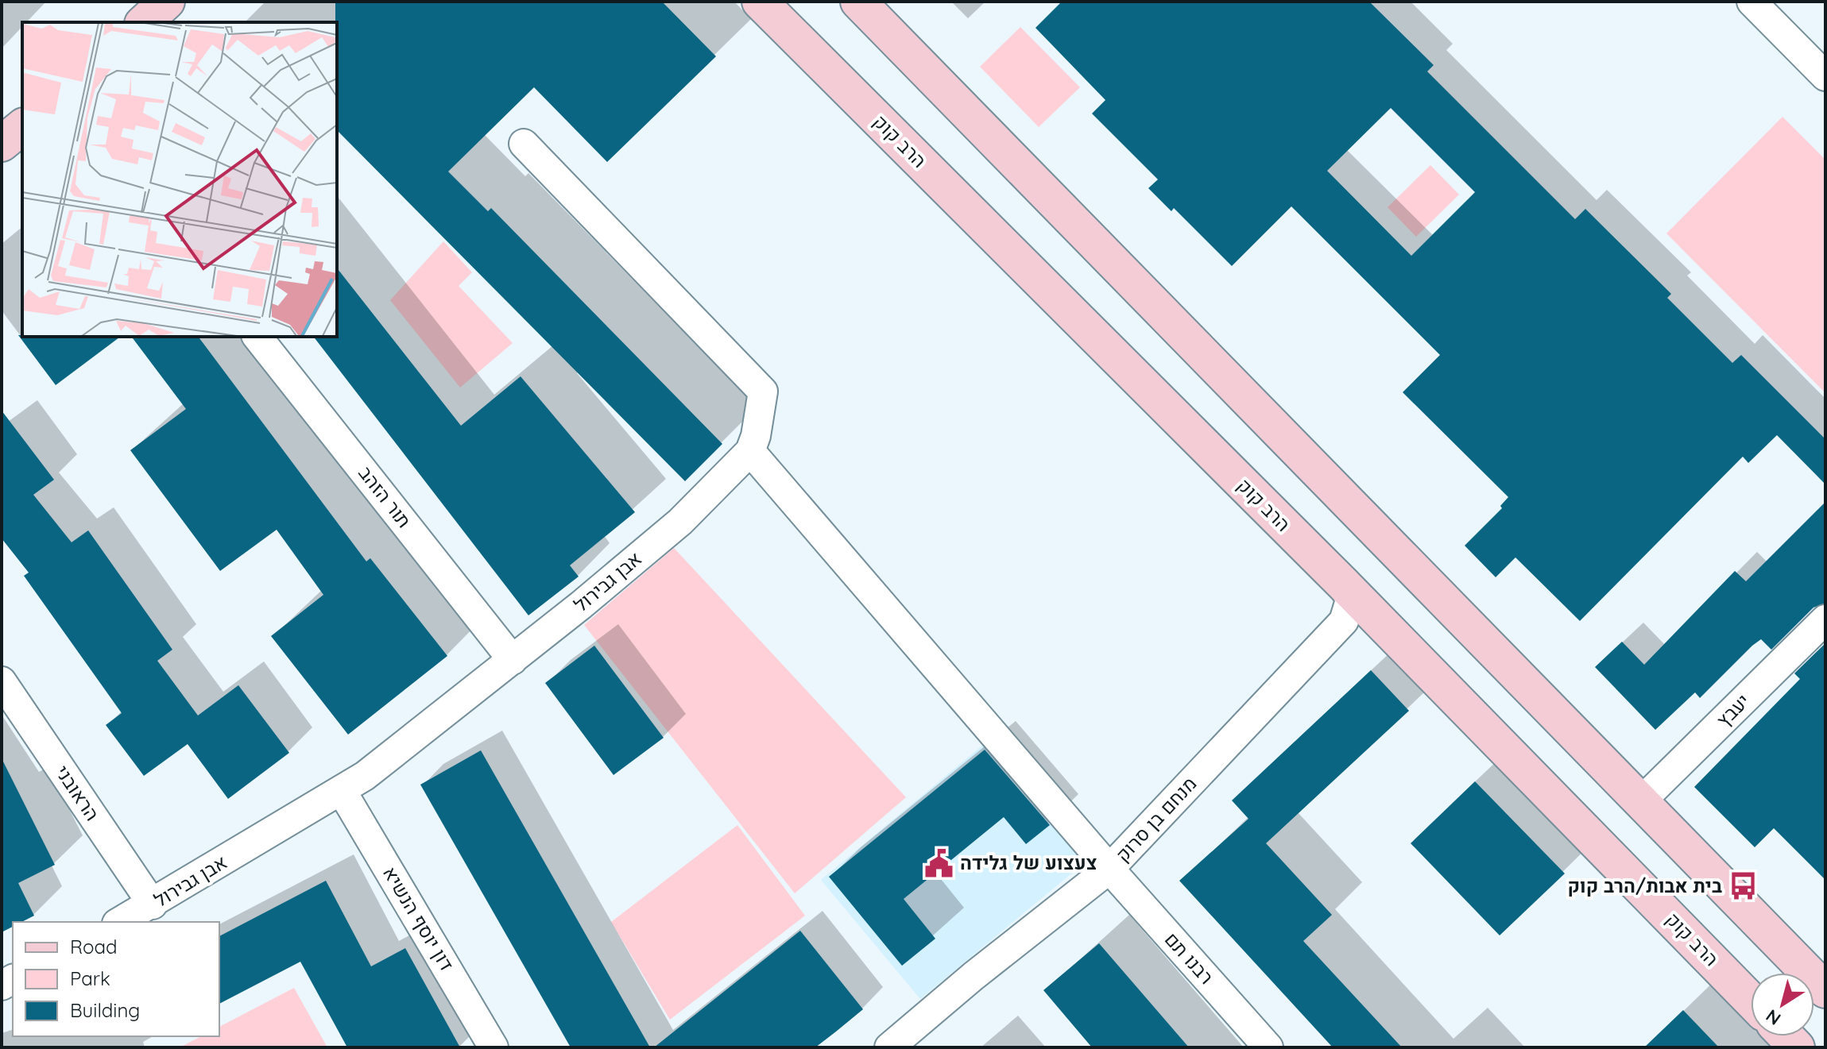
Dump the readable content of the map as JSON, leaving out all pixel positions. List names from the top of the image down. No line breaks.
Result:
{"streets":{"main road":["הרב קוק"],"street":["תור הזהב","אבן גבירול","יעבץ","הראובני","מנחם בן סרוק","דון יוסף הנשיא","רבנו תם"]},"crossings":[["הרב קוק","מנחם בן סרוק"],["תור הזהב","אבן גבירול"],["אבן גבירול","הראובני"],["אבן גבירול","דון יוסף הנשיא"],["אבן גבירול","רבנו תם"],["מנחם בן סרוק","רבנו תם"]],"places":{"public building":["צעצוע של גלידה"],"bus stop":["בית אבות/הרב קוק"]},"legend":["Road","Park","Building"],"north":"bottom left"}
